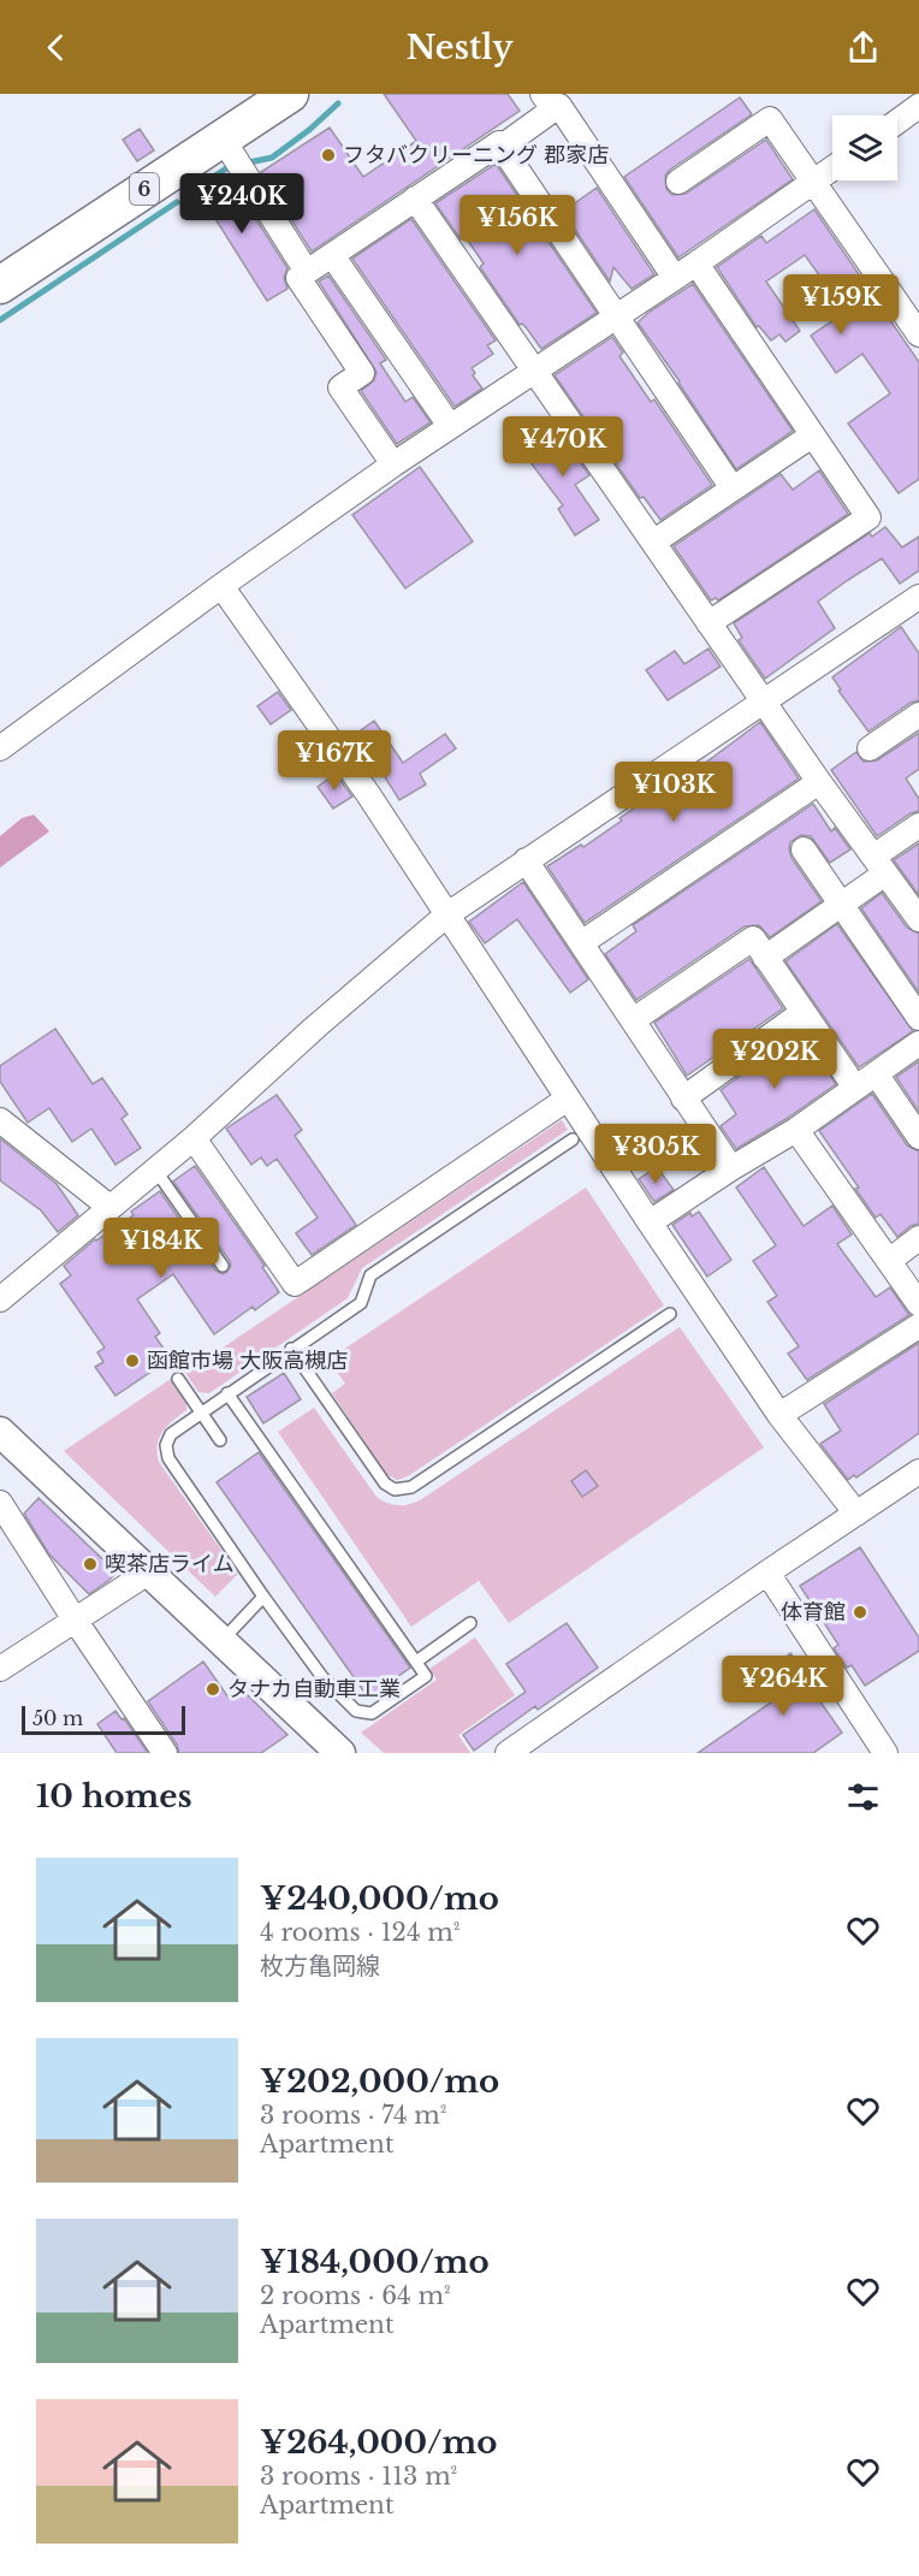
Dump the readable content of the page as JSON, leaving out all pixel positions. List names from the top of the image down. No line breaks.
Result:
{"streets":{"main road":["6"]},"places":["フタバクリーニング 郡家店","函館市場 大阪高槻店","喫茶店ライム","体育館","タナカ自動車工業"],"scale_bar":"50 m","page":{"header":"Nestly","price":["¥240K","¥156K","¥159K","¥470K","¥167K","¥103K","¥202K","¥305K","¥184K","¥264K"],"scale":"50 m","heading":"10 homes","list":[{"name":"¥240,000/mo","note":"4 rooms · 124 m² · 枚方亀岡線"},{"name":"¥202,000/mo","note":"3 rooms · 74 m² · Apartment"},{"name":"¥184,000/mo","note":"2 rooms · 64 m² · Apartment"},{"name":"¥264,000/mo","note":"3 rooms · 113 m² · Apartment"}]}}
